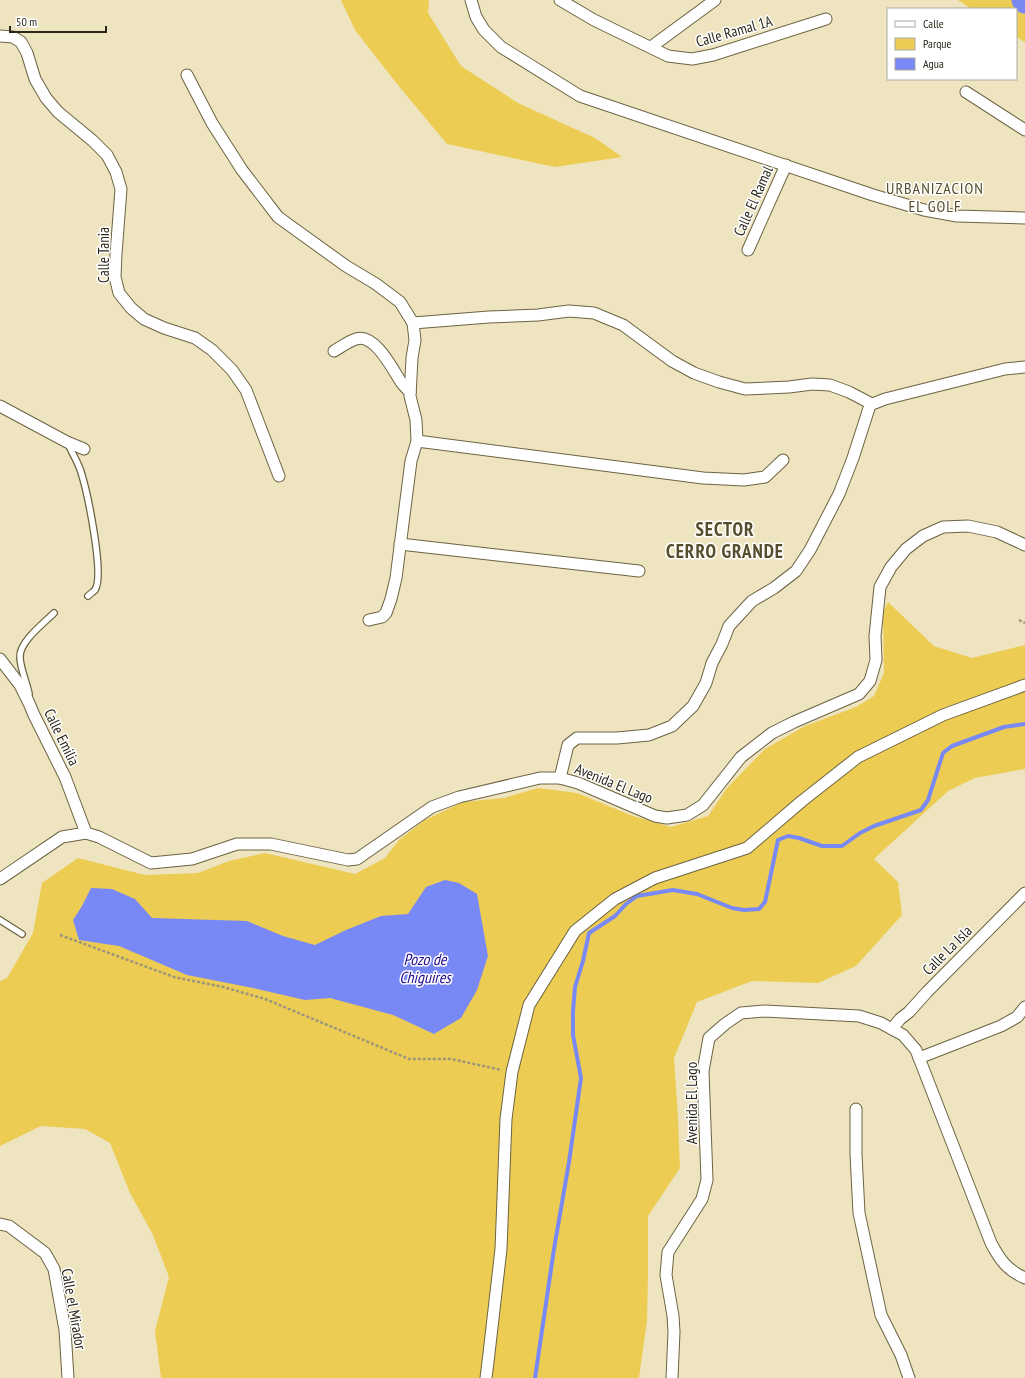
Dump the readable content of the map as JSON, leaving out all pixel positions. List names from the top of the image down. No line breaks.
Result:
{"streets":{"street":["Calle Ramal 1A","Calle El Ramal","Calle Tania","Calle Emilia","Avenida El Lago","Calle La Isla","Calle el Mirador"]},"crossings":[["Calle Emilia","Avenida El Lago"],["Avenida El Lago","Calle La Isla"]],"districts":["URBANIZACION EL GOLF","SECTOR CERRO GRANDE"],"water":["Pozo de Chiguires"],"legend":["Calle","Parque","Agua"],"scale_bar":"50 m"}
